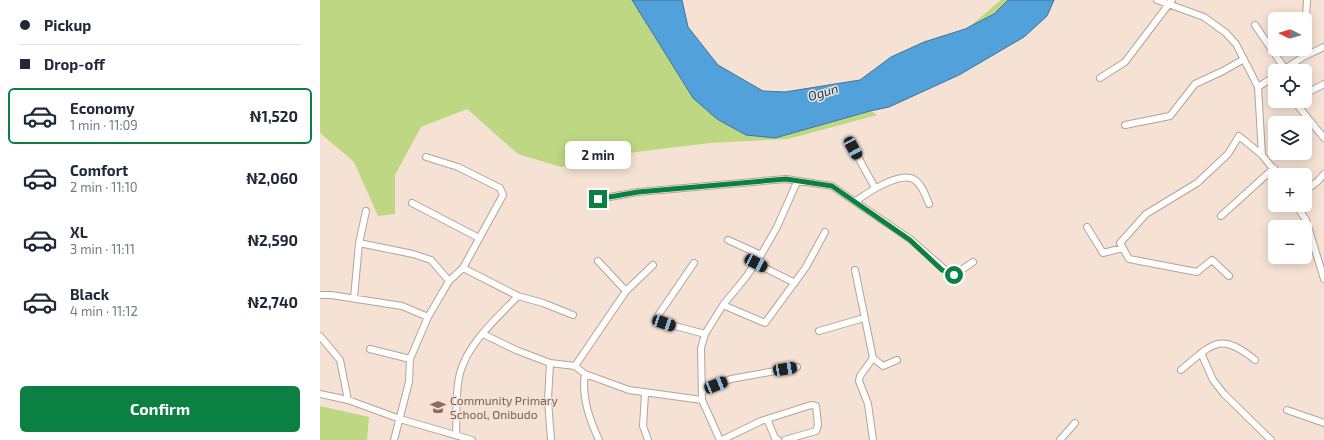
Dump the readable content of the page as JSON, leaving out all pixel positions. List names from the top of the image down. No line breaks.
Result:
{"water":["Ogun"],"places":{"school or university":["Community Primary School, Onibudo"]},"north":"left","page":{"banner":["Pickup","Drop-off"],"map_buttons":["+","−"],"list":[{"name":"Economy","note":"1 min · 11:09","value":"₦1,520"},{"name":"Comfort","note":"2 min · 11:10","value":"₦2,060"},{"name":"XL","note":"3 min · 11:11","value":"₦2,590"},{"name":"Black","note":"4 min · 11:12","value":"₦2,740"}],"bubble":"2 min","buttons":"Confirm"}}
